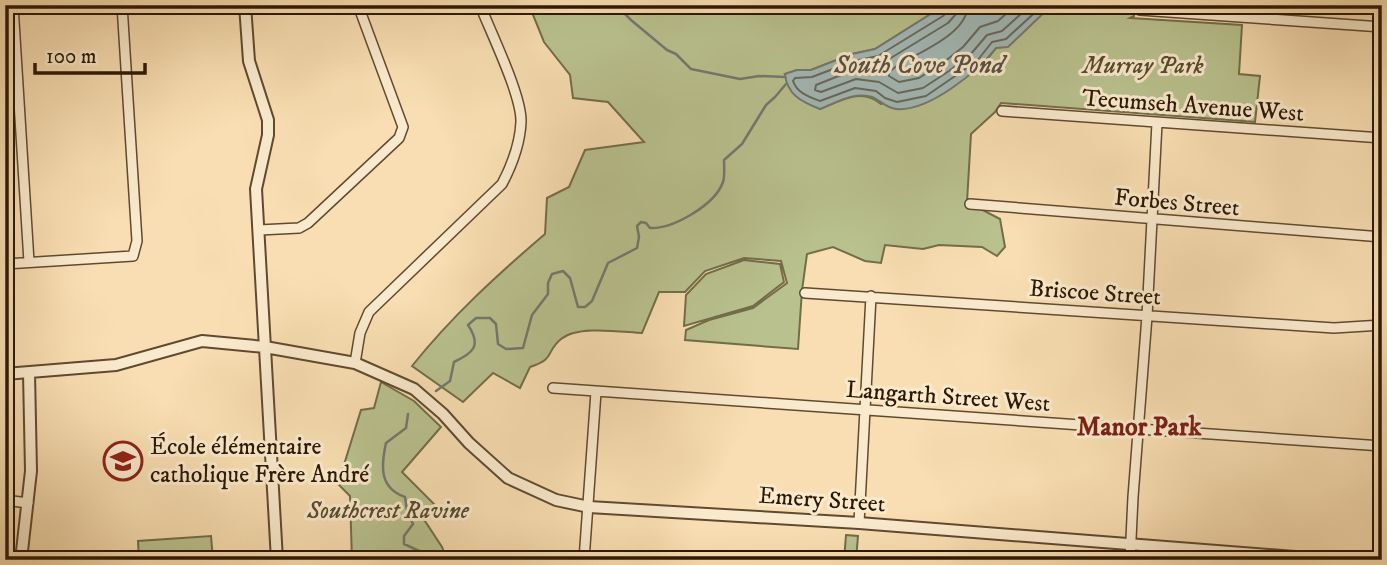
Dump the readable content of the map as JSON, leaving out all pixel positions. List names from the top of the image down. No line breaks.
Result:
{"streets":{"street":["Tecumseh Avenue West","Forbes Street","Briscoe Street","Langarth Street West","Emery Street"]},"districts":["Manor Park"],"water":["South Cove Pond"],"parks":["Murray Park","Southcrest Ravine"],"places":{"school or university":["École élémentaire catholique Frère André"]},"scale_bar":"100 m"}
